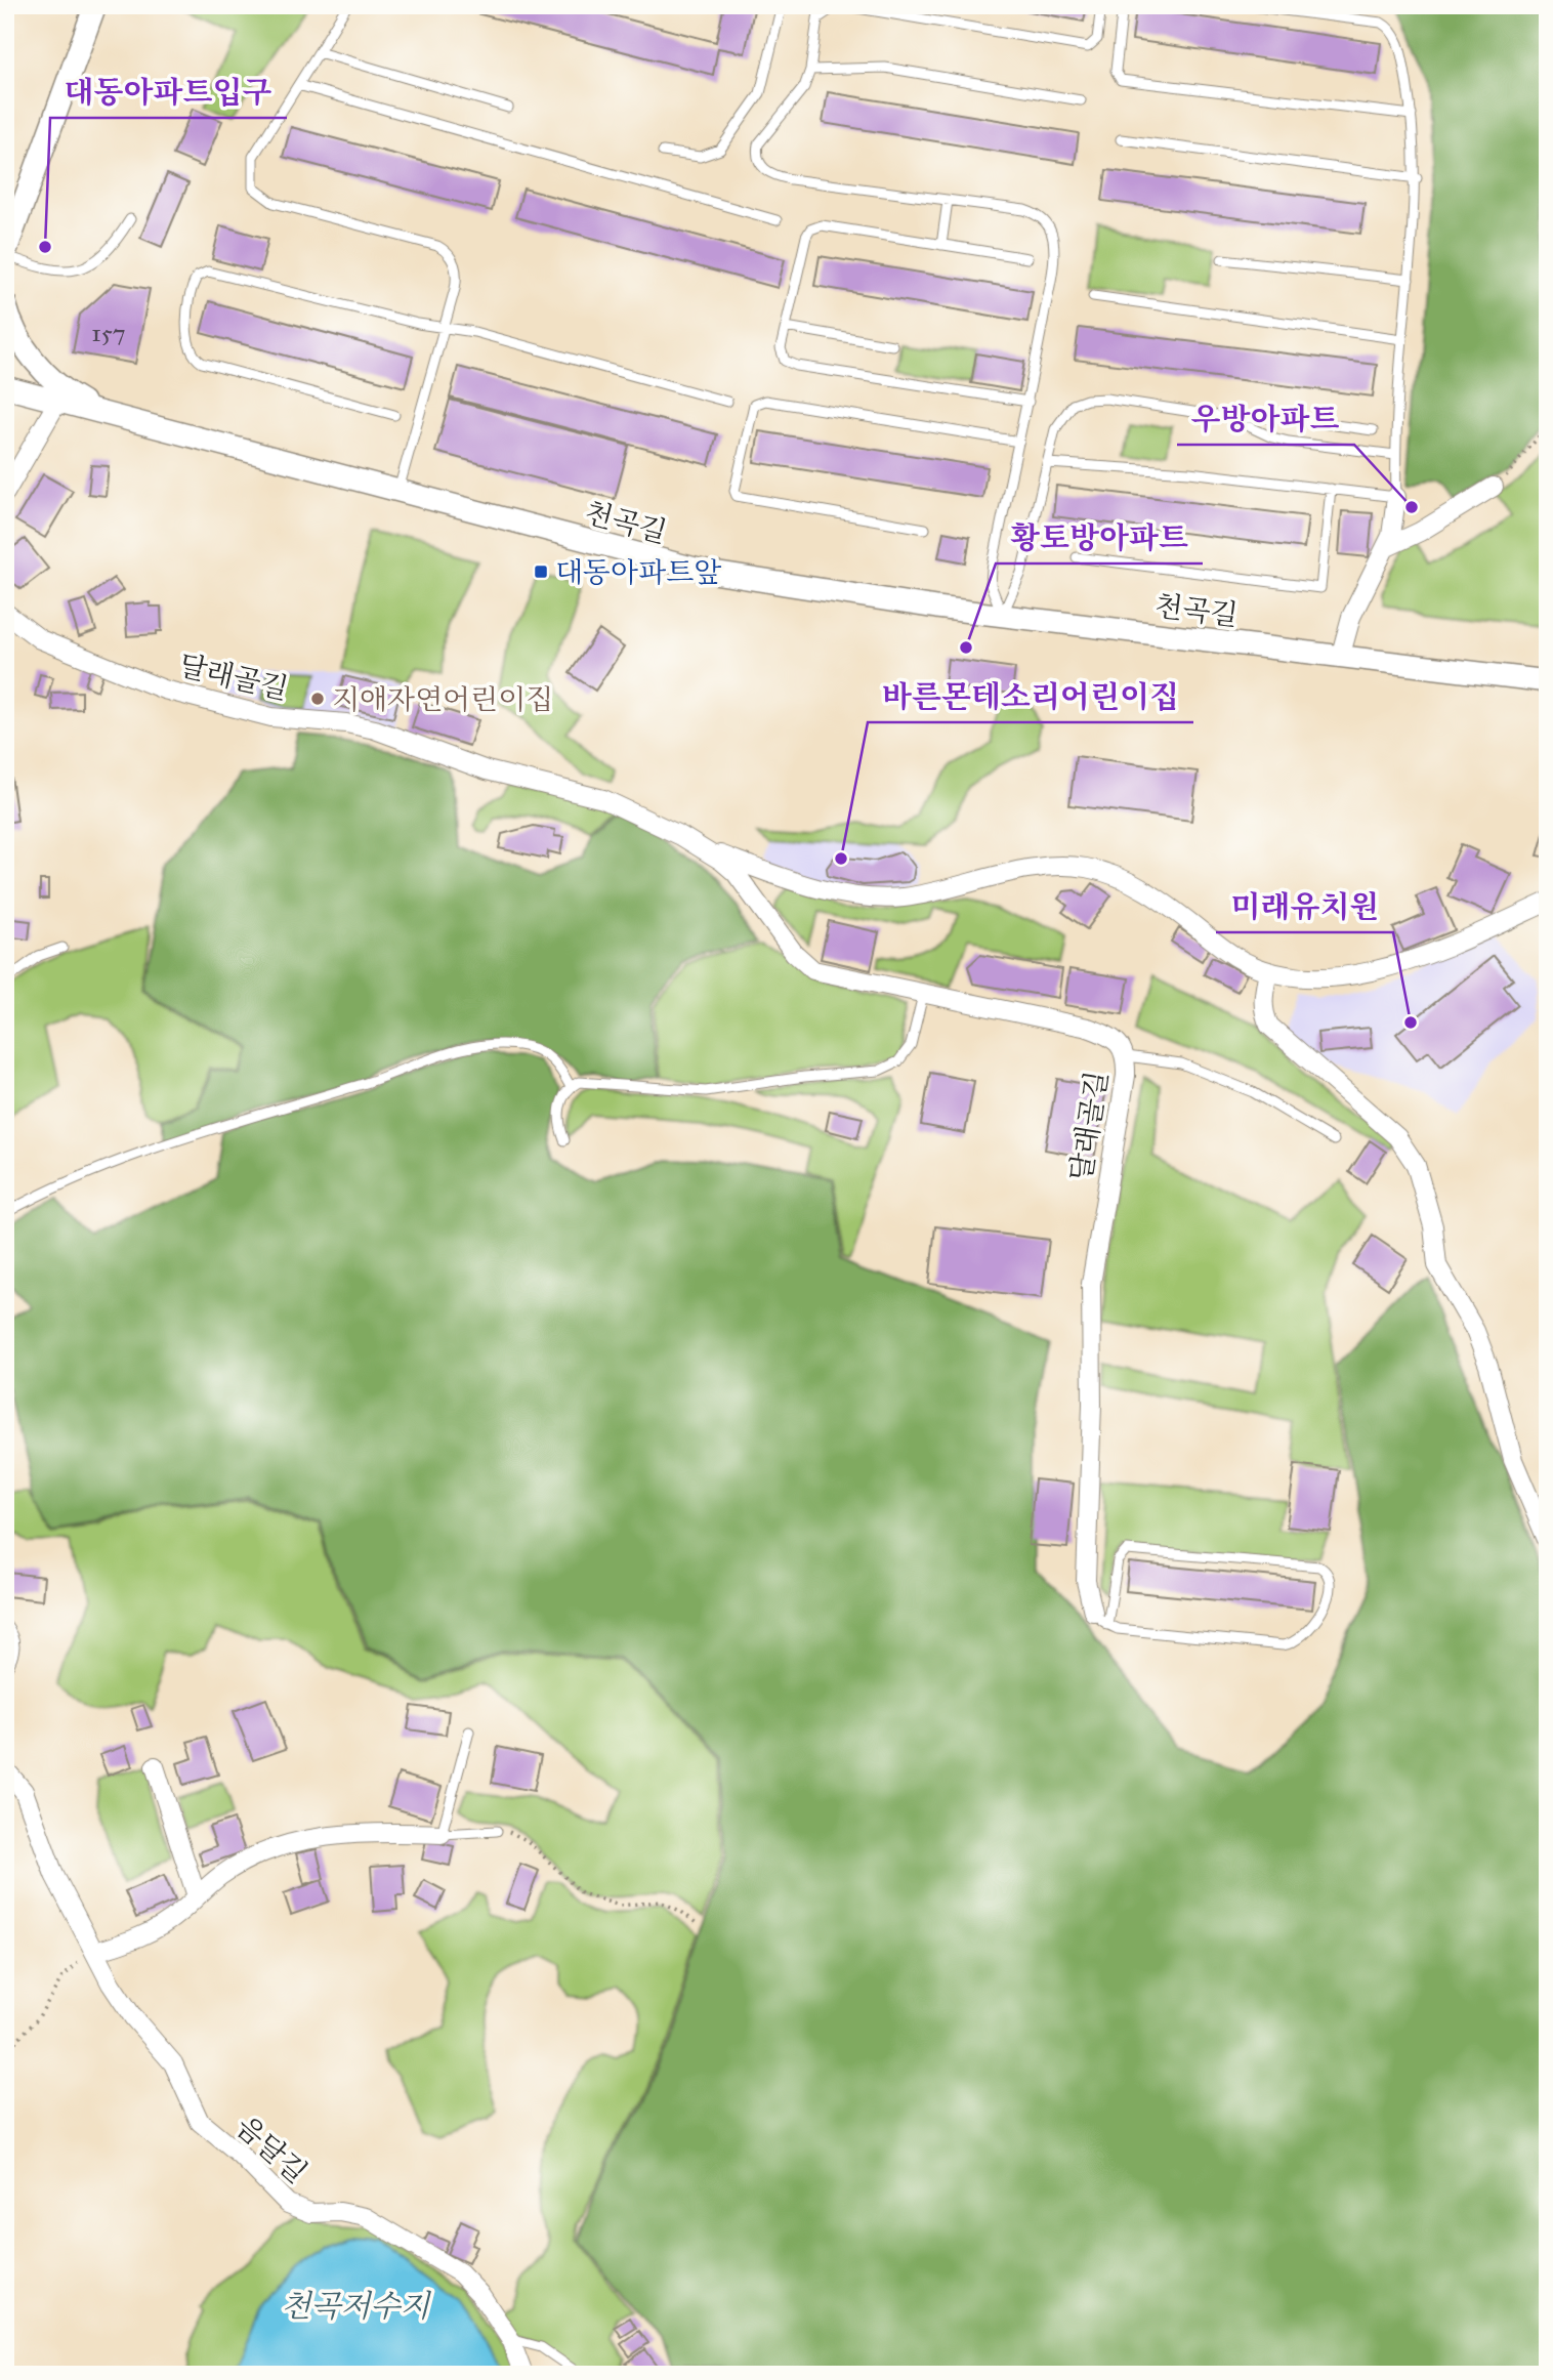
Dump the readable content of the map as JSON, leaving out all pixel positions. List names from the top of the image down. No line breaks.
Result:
{"streets":{"street":["천곡길","달래골길","음달길"]},"water":["천곡저수지"],"places":{"other":["대동아파트입구","우방아파트","황토방아파트","지애자연어린이집","바른몬테소리어린이집","미래유치원"],"transit":["대동아파트앞"]},"house_numbers":["157"]}
